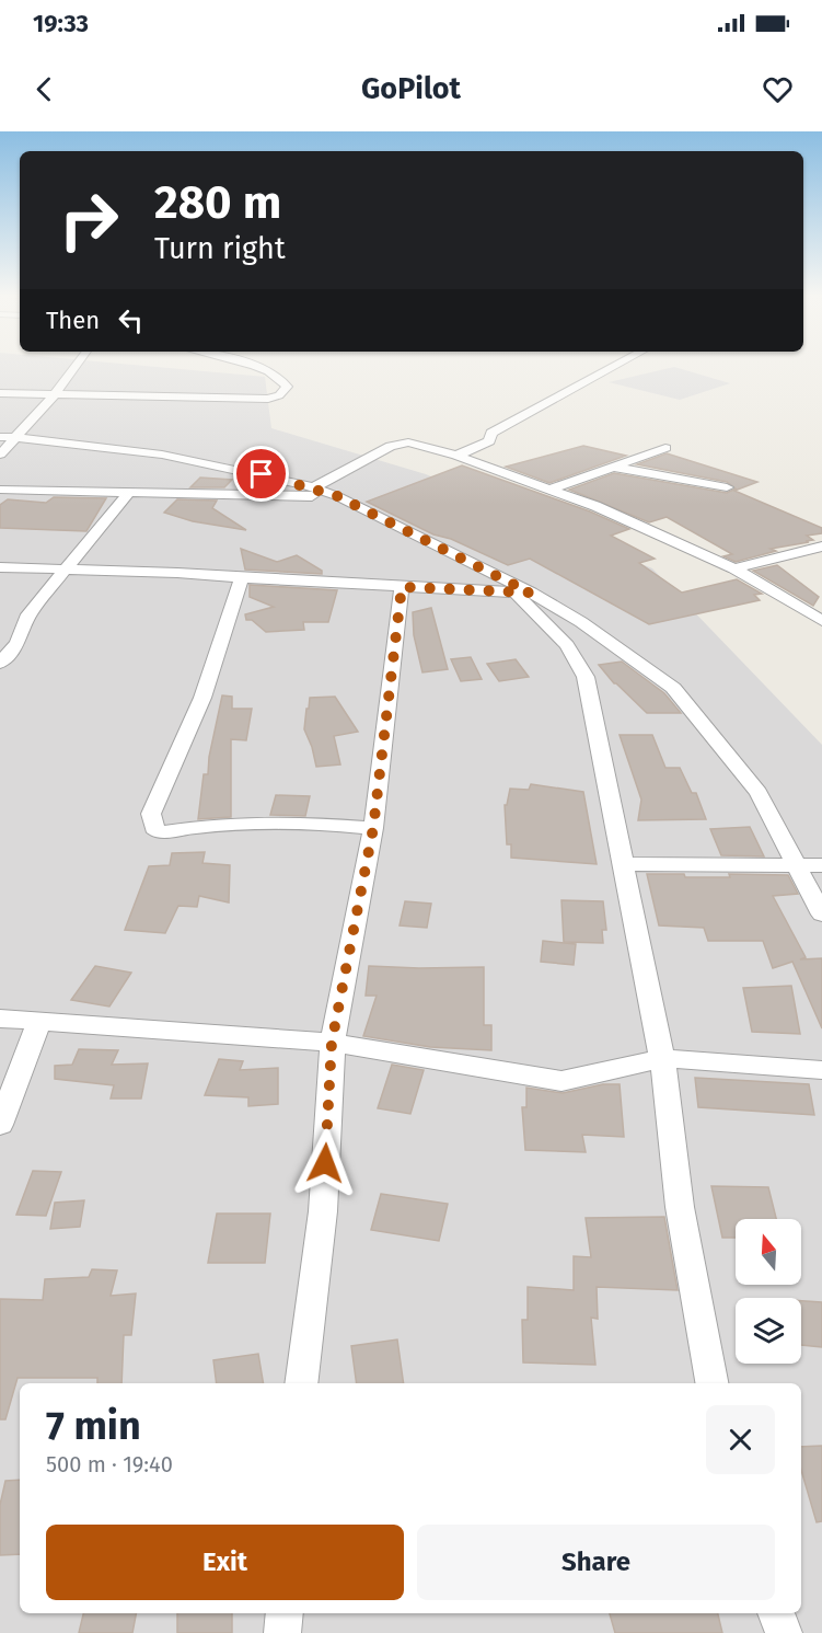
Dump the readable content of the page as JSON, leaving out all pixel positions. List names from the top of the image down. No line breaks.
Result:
{"north":"top","page":{"status":"19:33","header":"GoPilot","turn":["280 m","Turn right"],"then":"Then","heading":["7 min","500 m · 19:40"],"buttons":["Exit","Share"]}}
